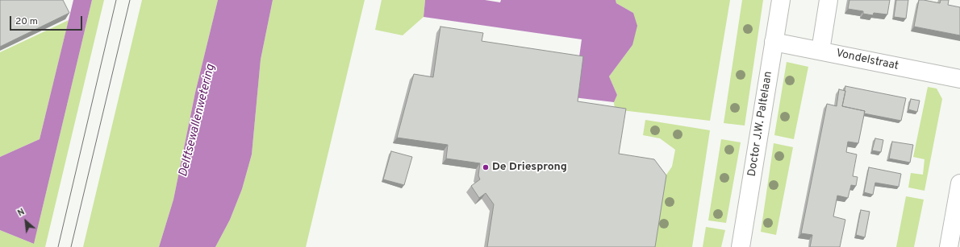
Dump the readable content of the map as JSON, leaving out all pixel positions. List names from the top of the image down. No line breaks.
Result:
{"streets":{"street":["Vondelstraat","Doctor J.W. Paltelaan"]},"crossings":[["Vondelstraat","Doctor J.W. Paltelaan"]],"water":["Delftsewallenwetering"],"places":["De Driesprong"],"scale_bar":"20 m","north":"top left"}
